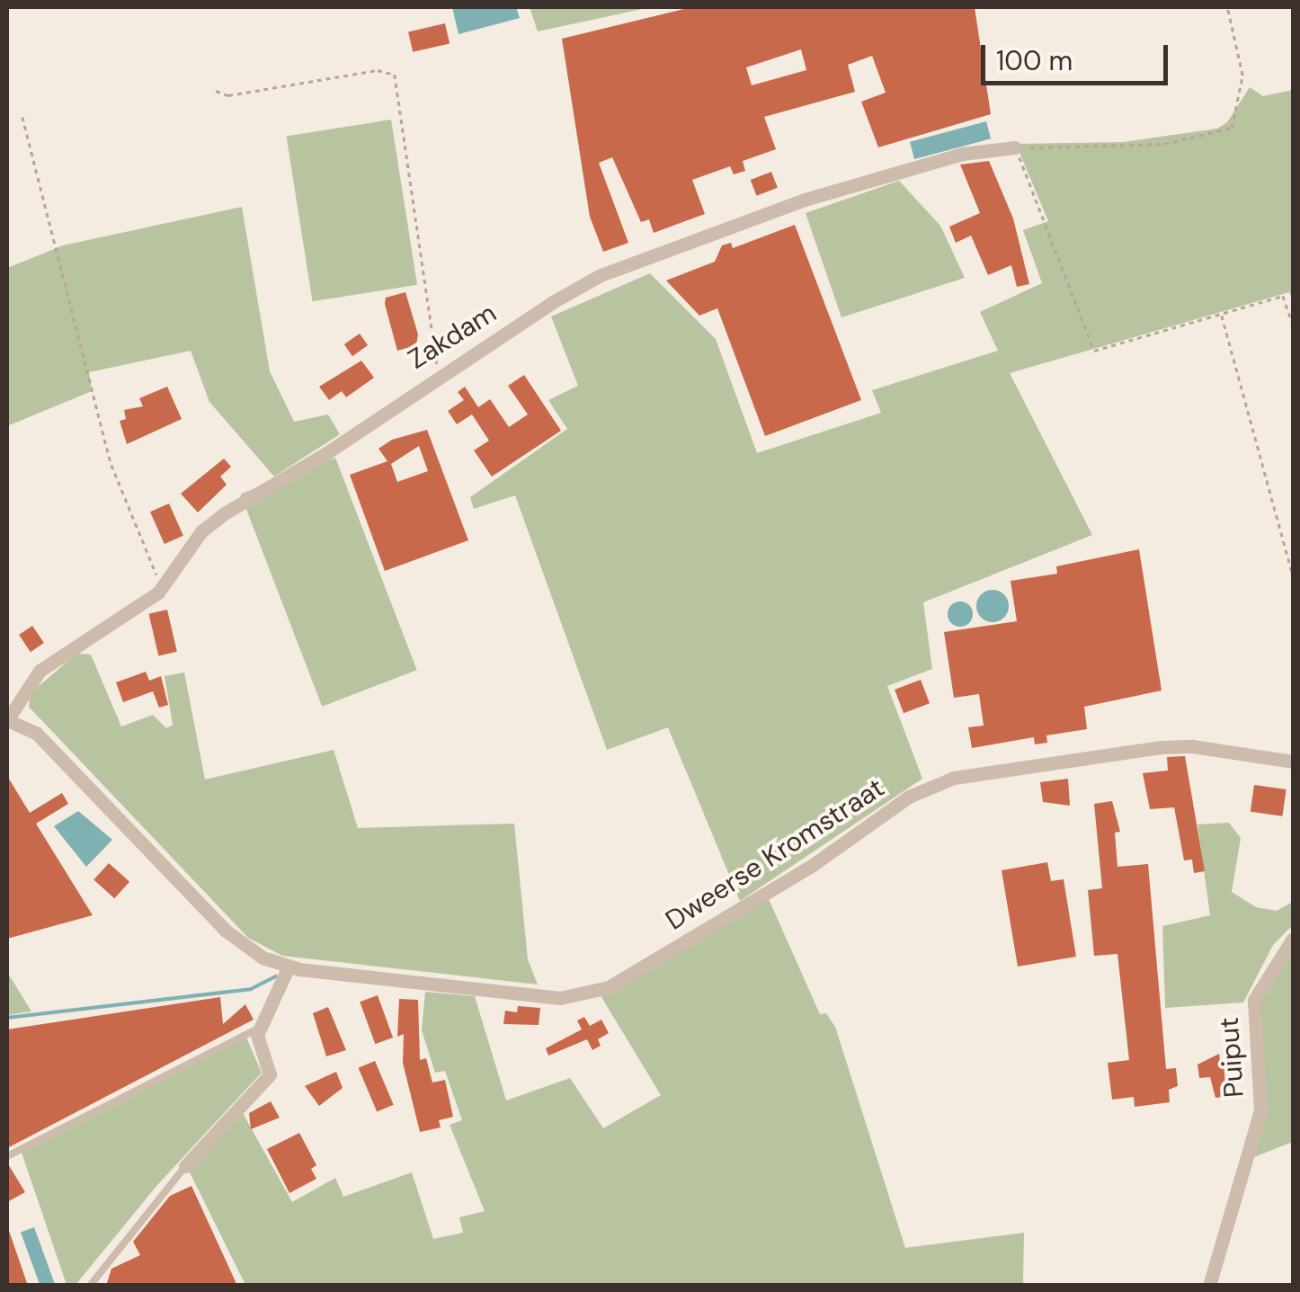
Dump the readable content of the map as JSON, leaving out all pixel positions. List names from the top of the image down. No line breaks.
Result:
{"streets":{"street":["Zakdam","Dweerse Kromstraat","Puiput"]},"crossings":[["Zakdam","Dweerse Kromstraat"]],"scale_bar":"100 m"}
